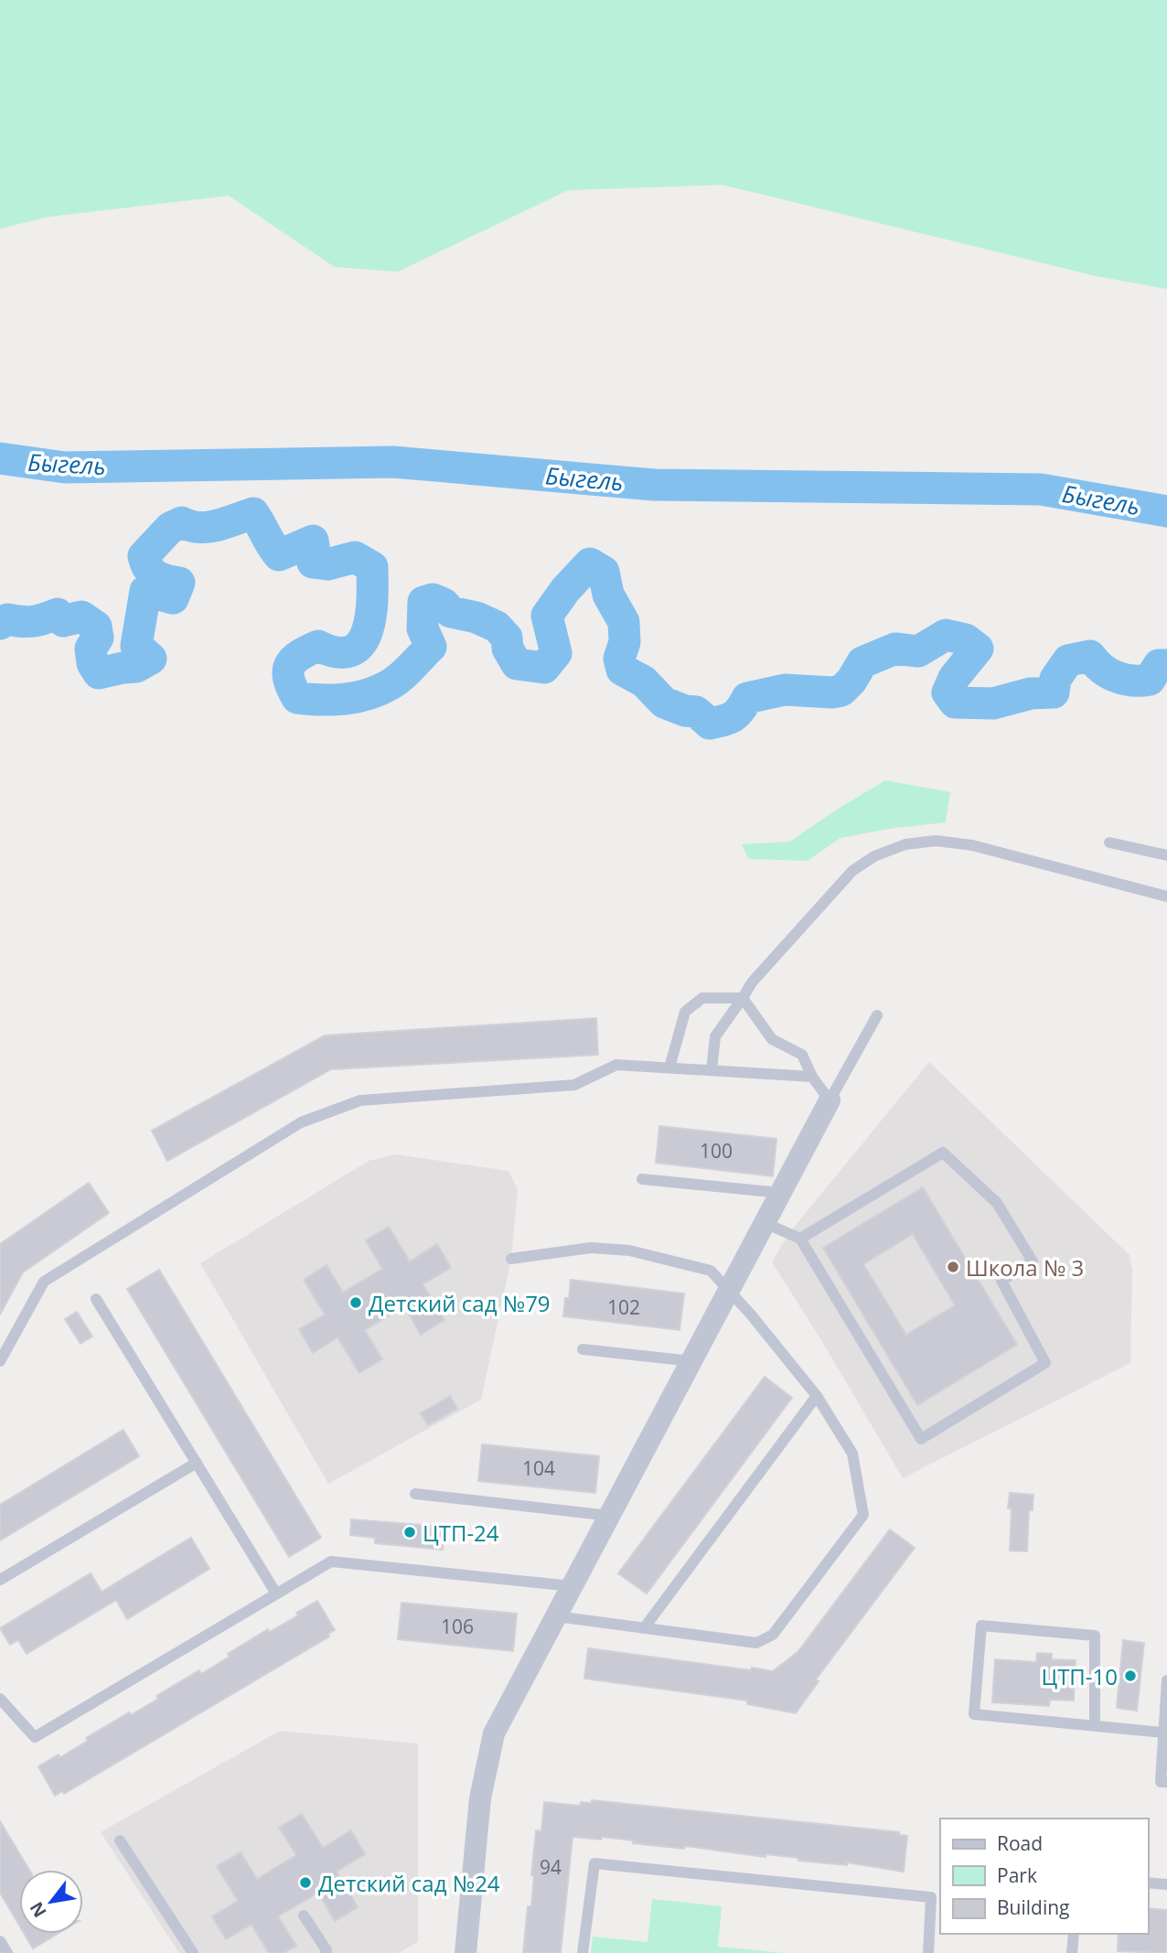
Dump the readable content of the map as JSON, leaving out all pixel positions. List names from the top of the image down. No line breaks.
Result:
{"water":["Быгель"],"places":["Школа № 3","Детский сад №79","ЦТП-24","ЦТП-10","Детский сад №24"],"house_numbers":["100","102","104","106","94"],"legend":["Road","Park","Building"],"north":"bottom left"}
